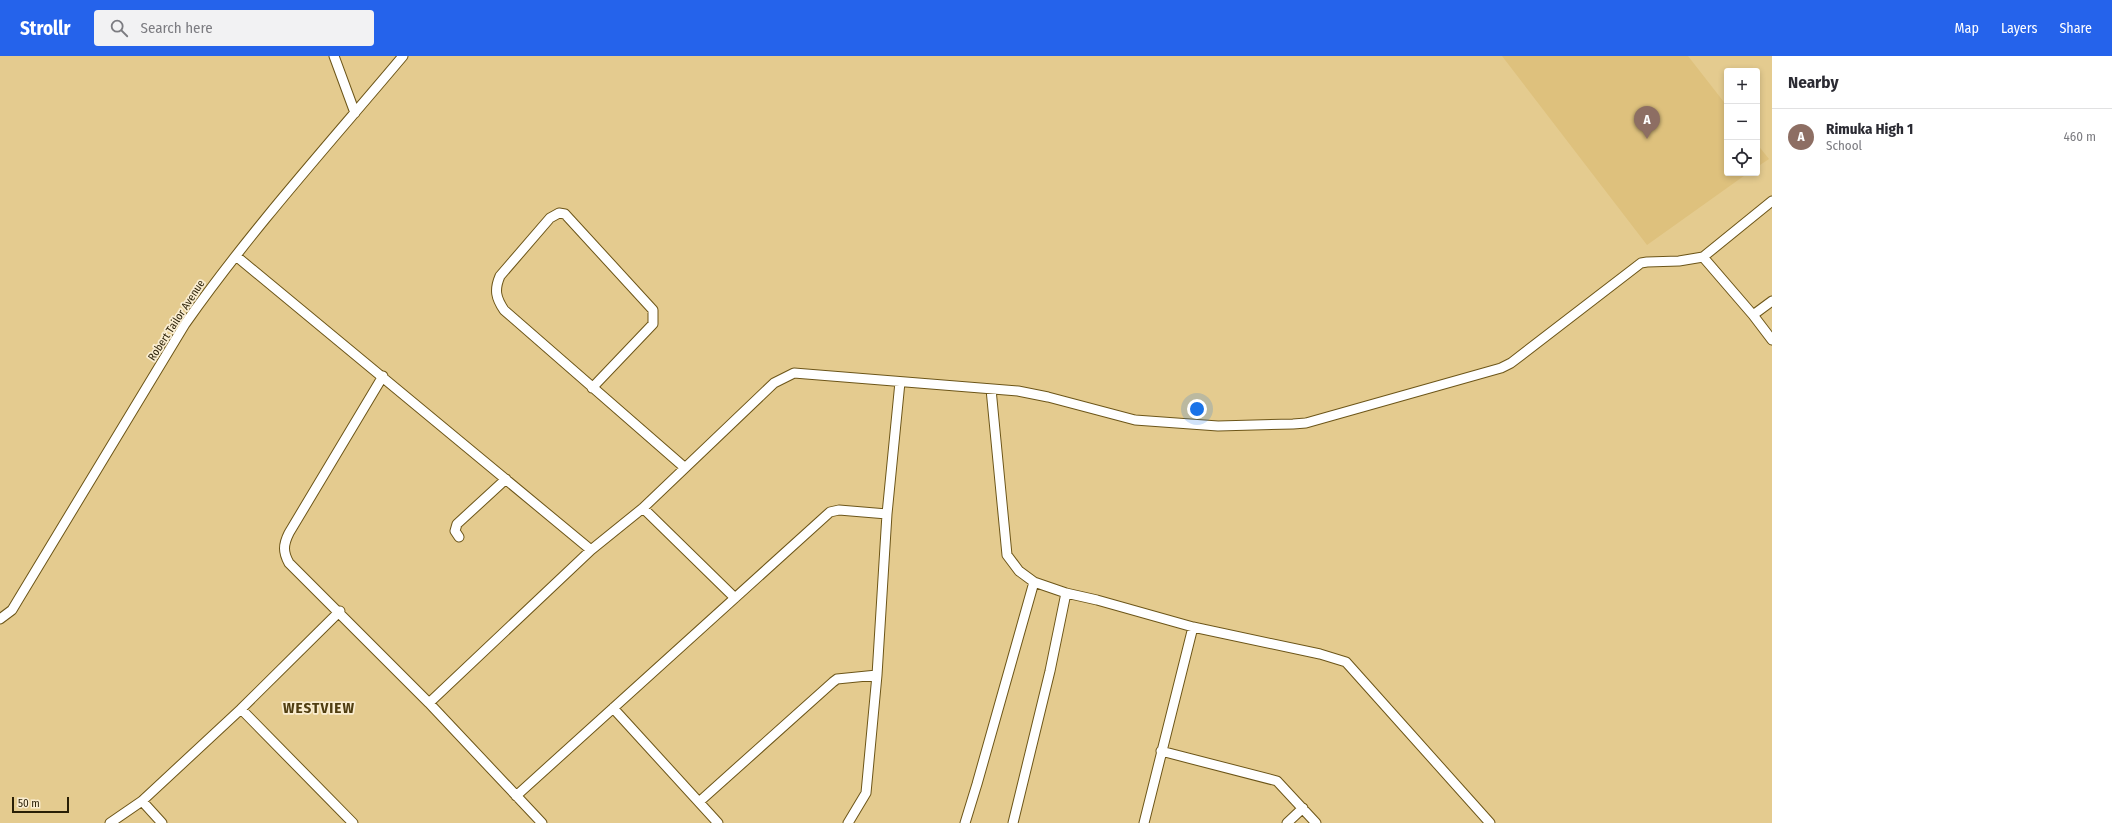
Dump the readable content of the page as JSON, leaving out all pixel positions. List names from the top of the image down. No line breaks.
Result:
{"streets":{"street":["Robert Tailor Avenue"]},"districts":["WESTVIEW"],"scale_bar":"50 m","page":{"header":"Strollr","search":"Search here","nav":["Map","Layers","Share"],"heading":"Nearby","map_buttons":["+","−"],"pins":"A","list":[{"mark":"A","name":"Rimuka High 1","note":"School","value":"460 m"}],"scale":"50 m"}}
